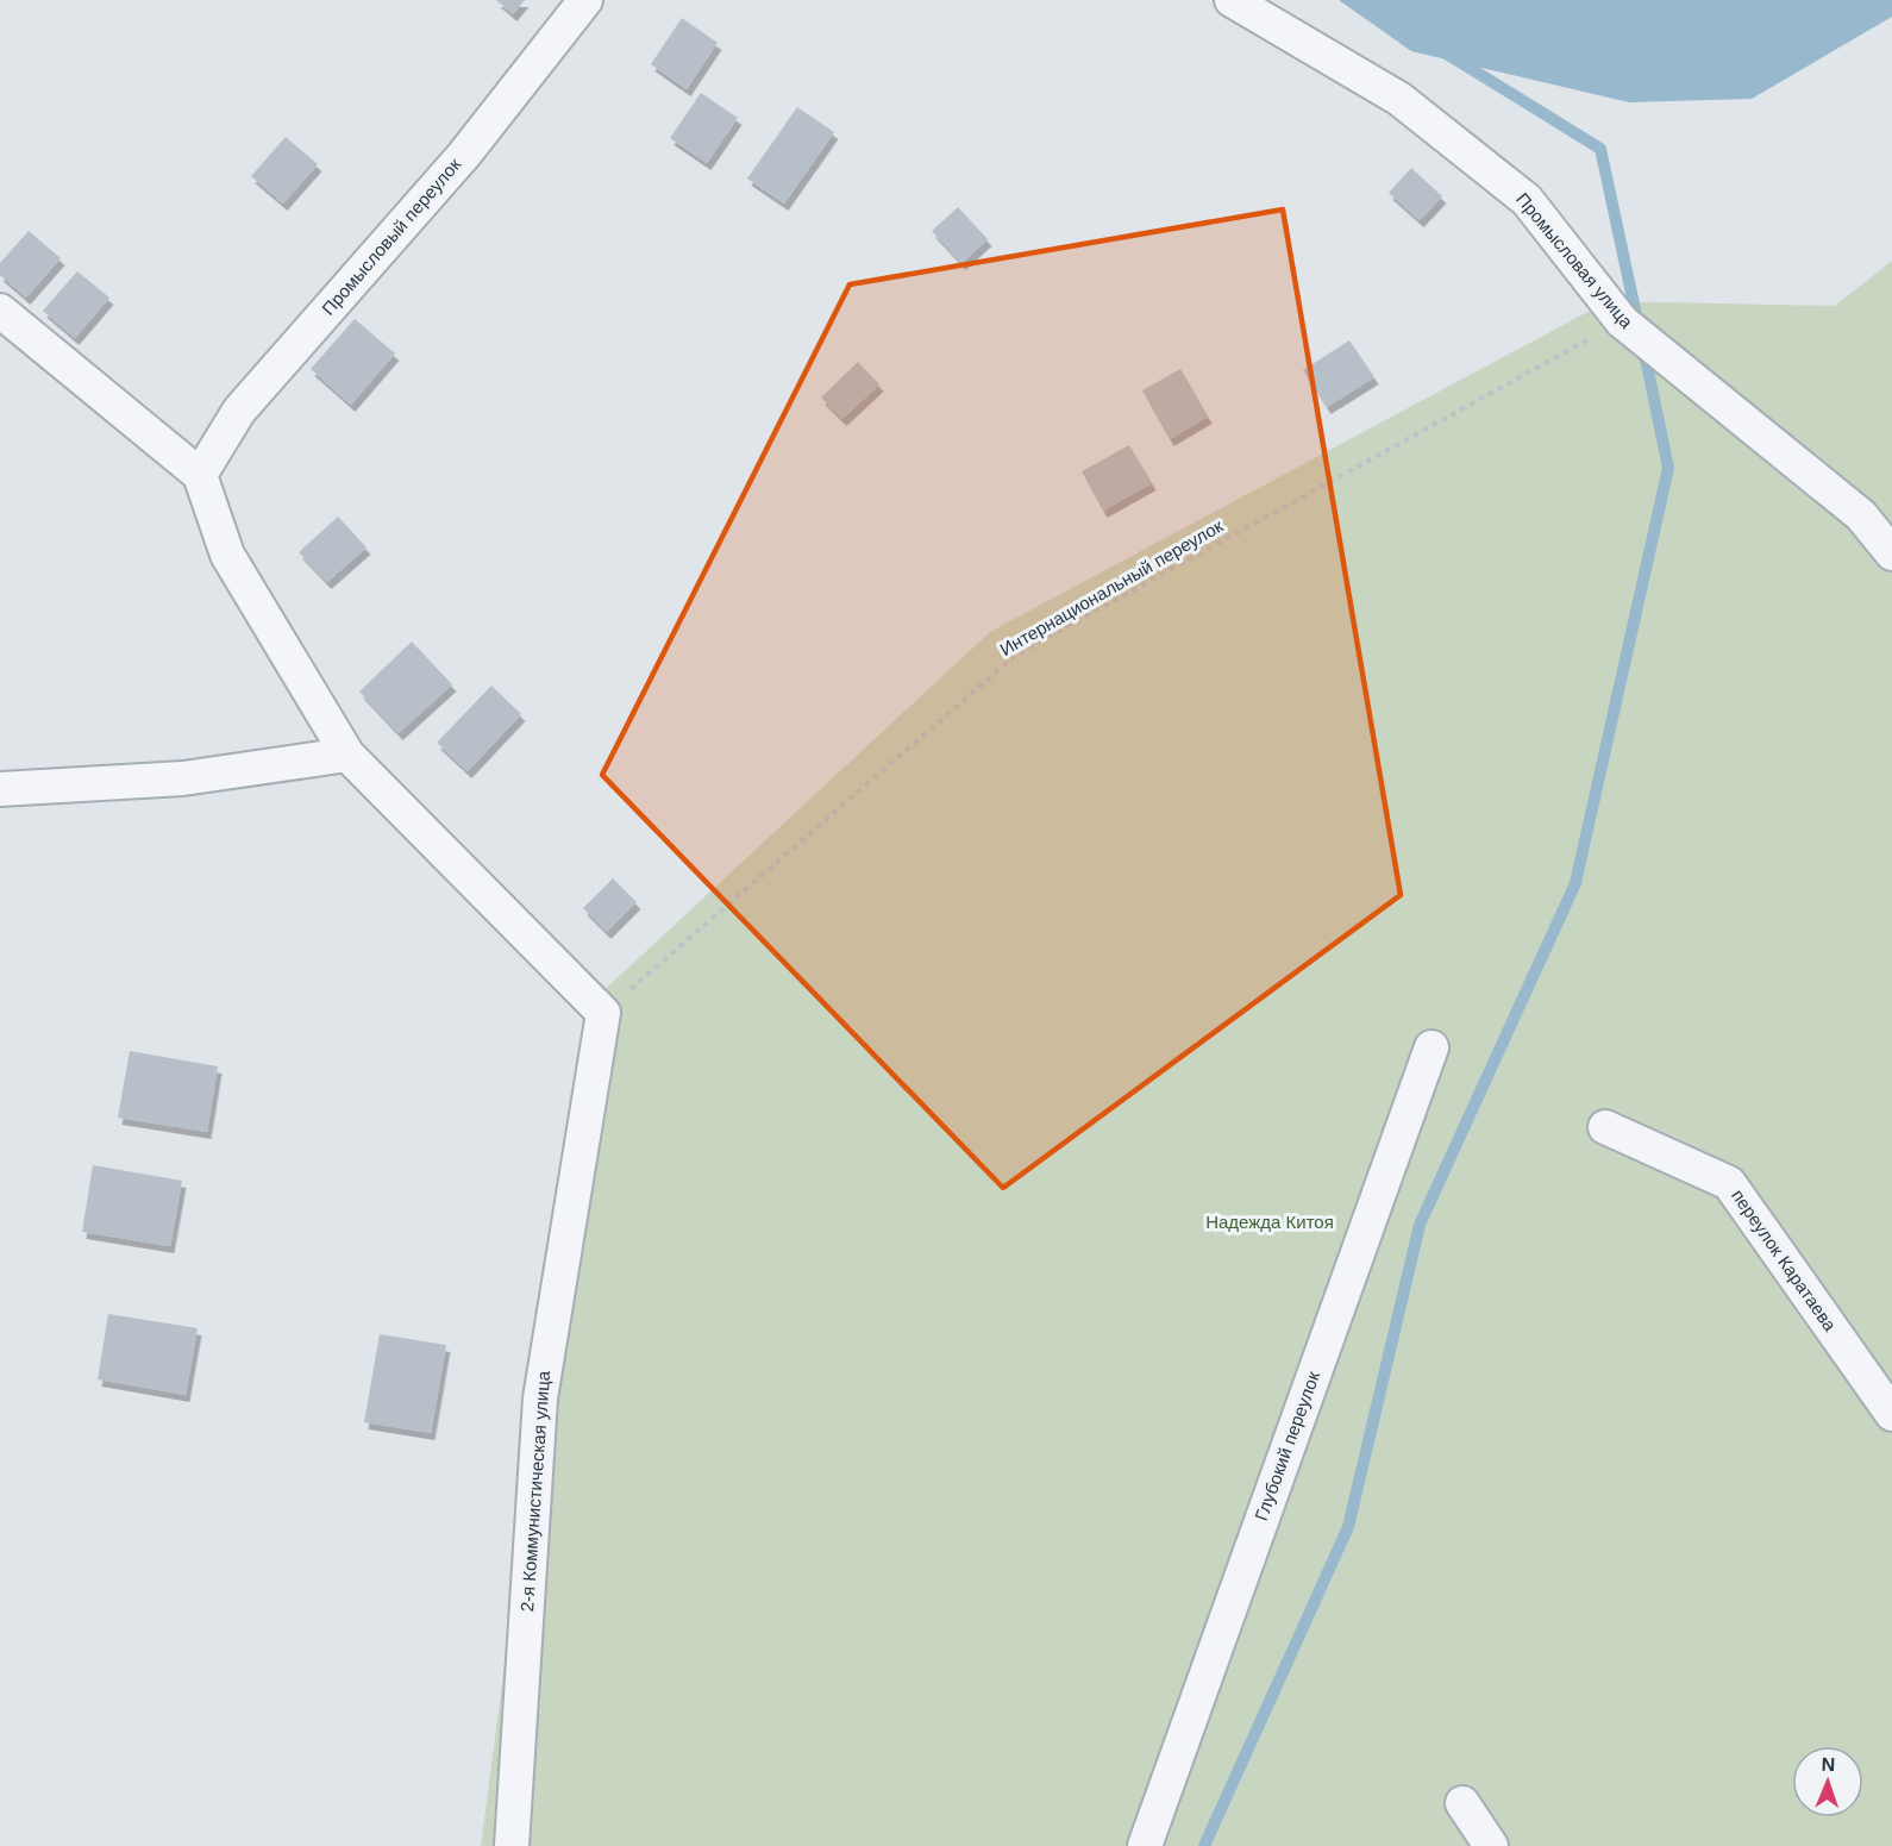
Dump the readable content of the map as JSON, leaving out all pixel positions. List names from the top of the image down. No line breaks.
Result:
{"streets":{"street":["Промысловый переулок","Промысловая улица","переулок Каратаева","Глубокий переулок","2-я Коммунистическая улица"],"path":["Интернациональный переулок"]},"crossings":[["Промысловая улица","Интернациональный переулок"],["Интернациональный переулок","2-я Коммунистическая улица"]],"parks":["Надежда Китоя"],"north":"top"}
